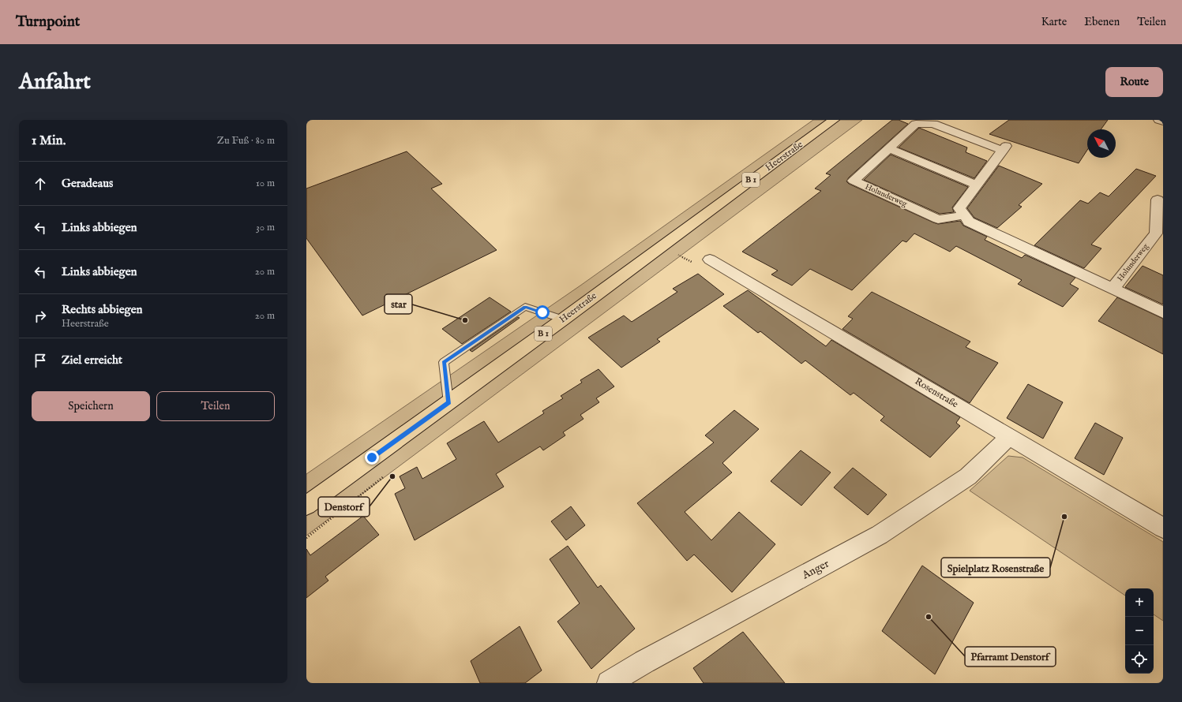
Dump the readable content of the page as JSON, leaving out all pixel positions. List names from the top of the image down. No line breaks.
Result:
{"streets":{"main road":["Heerstraße","B 1"],"street":["Holunderweg","Rosenstraße","Anger"]},"crossings":[["Rosenstraße","Anger"]],"places":["star","Denstorf","Spielplatz Rosenstraße","Pfarramt Denstorf"],"north":"top left","page":{"header":"Turnpoint","nav":["Karte","Ebenen","Teilen"],"buttons":["Route",["Speichern","Teilen"]],"title":"Anfahrt","heading":["1 Min.","Zu Fuß · 80 m"],"list":[["Geradeaus","10 m"],["Links abbiegen","30 m"],["Links abbiegen","20 m"],["Rechts abbiegen","Heerstraße","20 m"],"Ziel erreicht"],"map_buttons":["+","−"]}}
